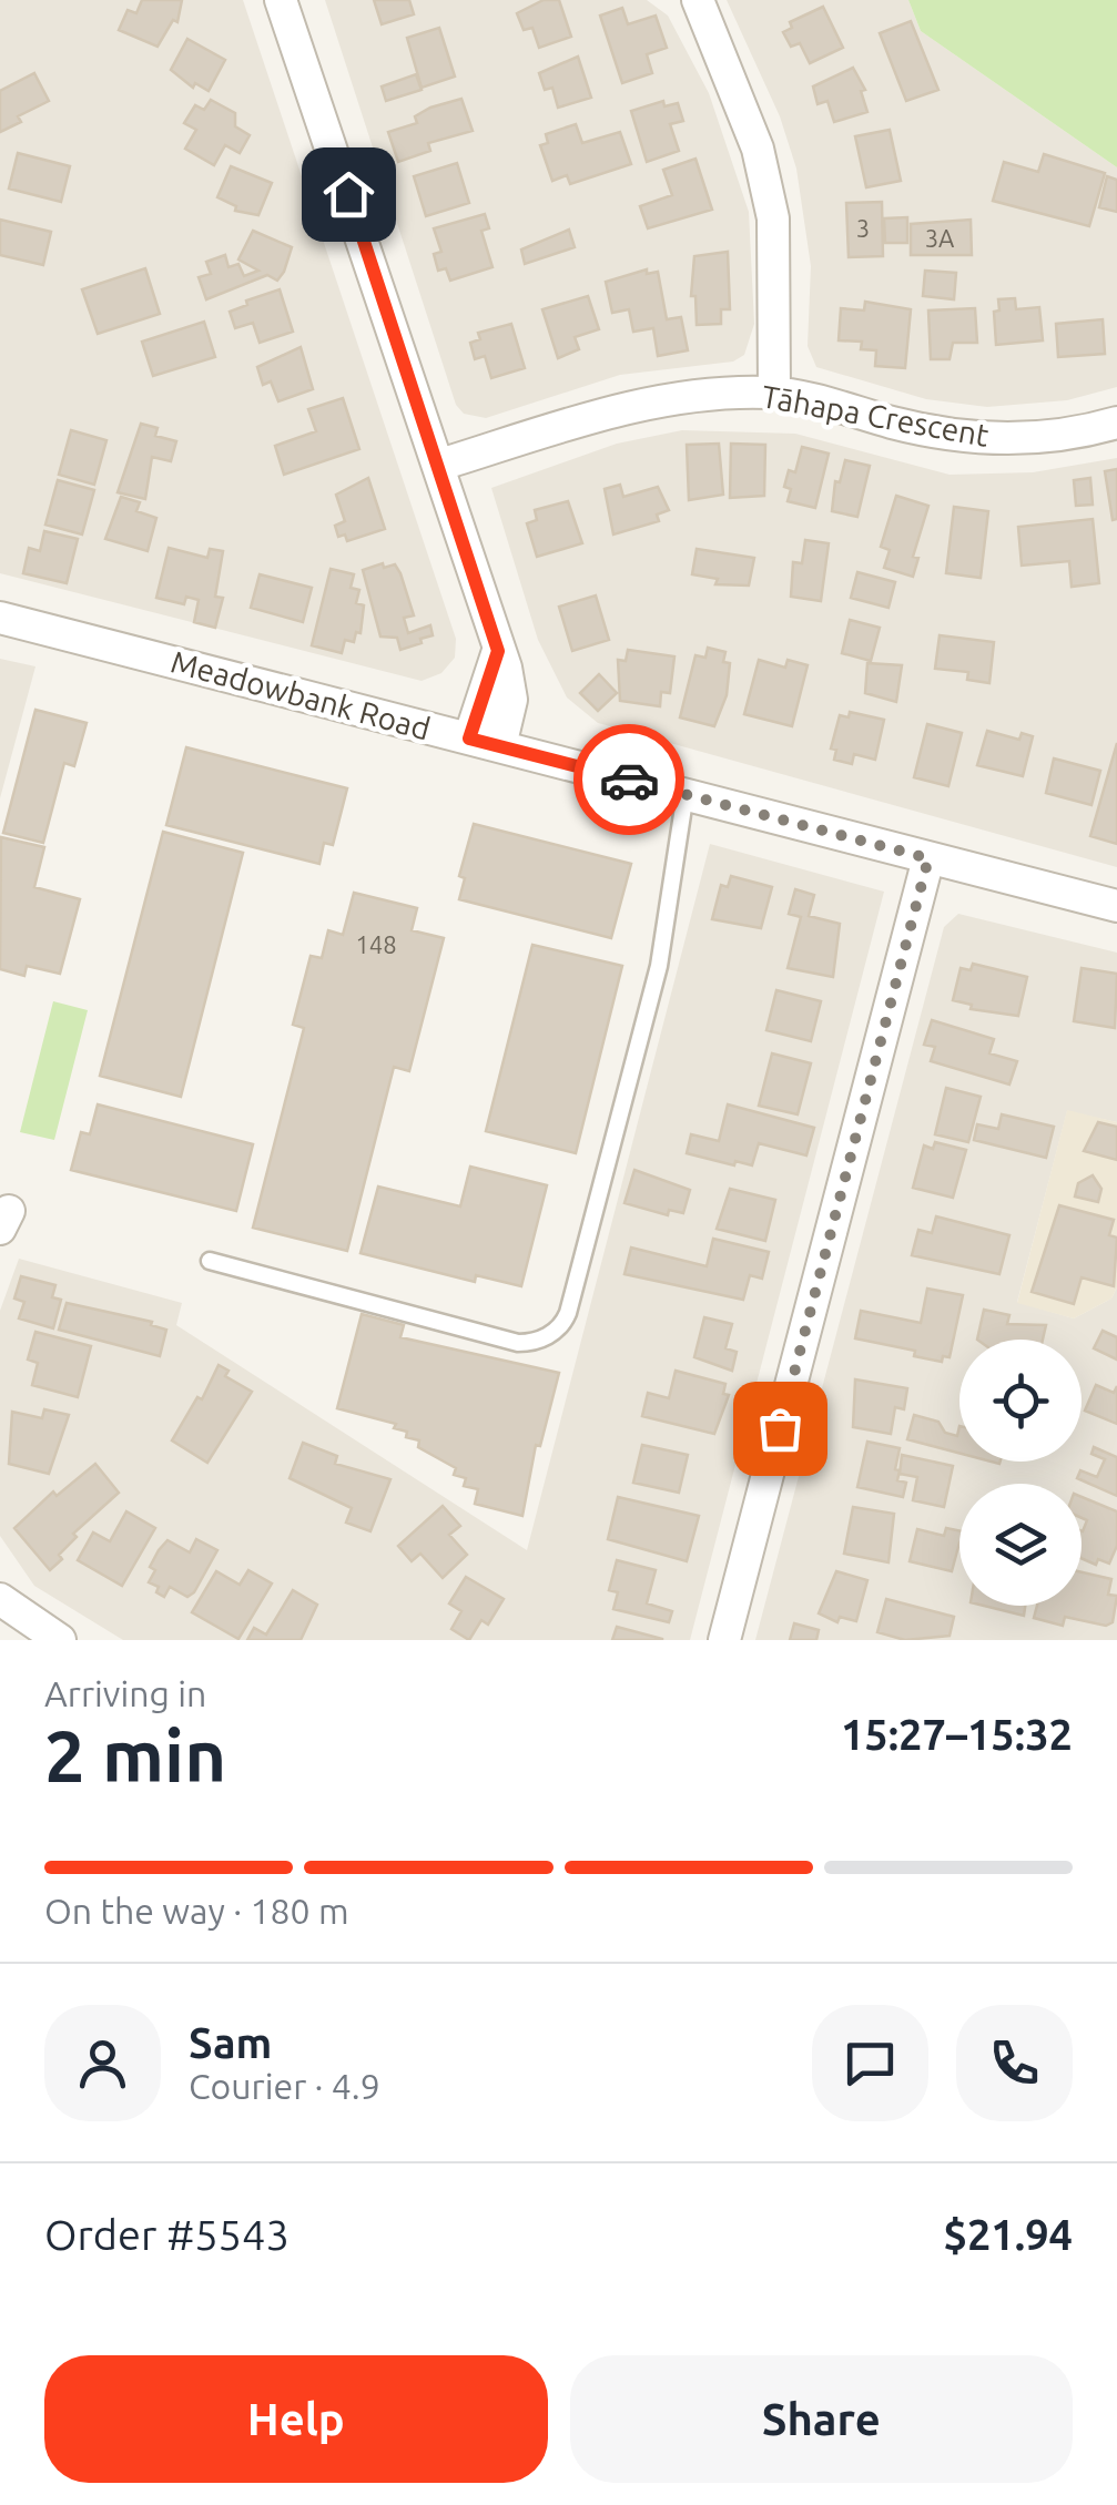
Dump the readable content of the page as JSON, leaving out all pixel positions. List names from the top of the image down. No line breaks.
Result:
{"streets":{"street":["Tāhapa Crescent","Meadowbank Road"]},"house_numbers":["3","3A","148"],"page":{"heading":["2 min","Arriving in","15:27–15:32"],"panel":["Sam","Courier · 4.9","Order #5543","$21.94"],"bar":"On the way · 180 m","buttons":["Help","Share"]}}
